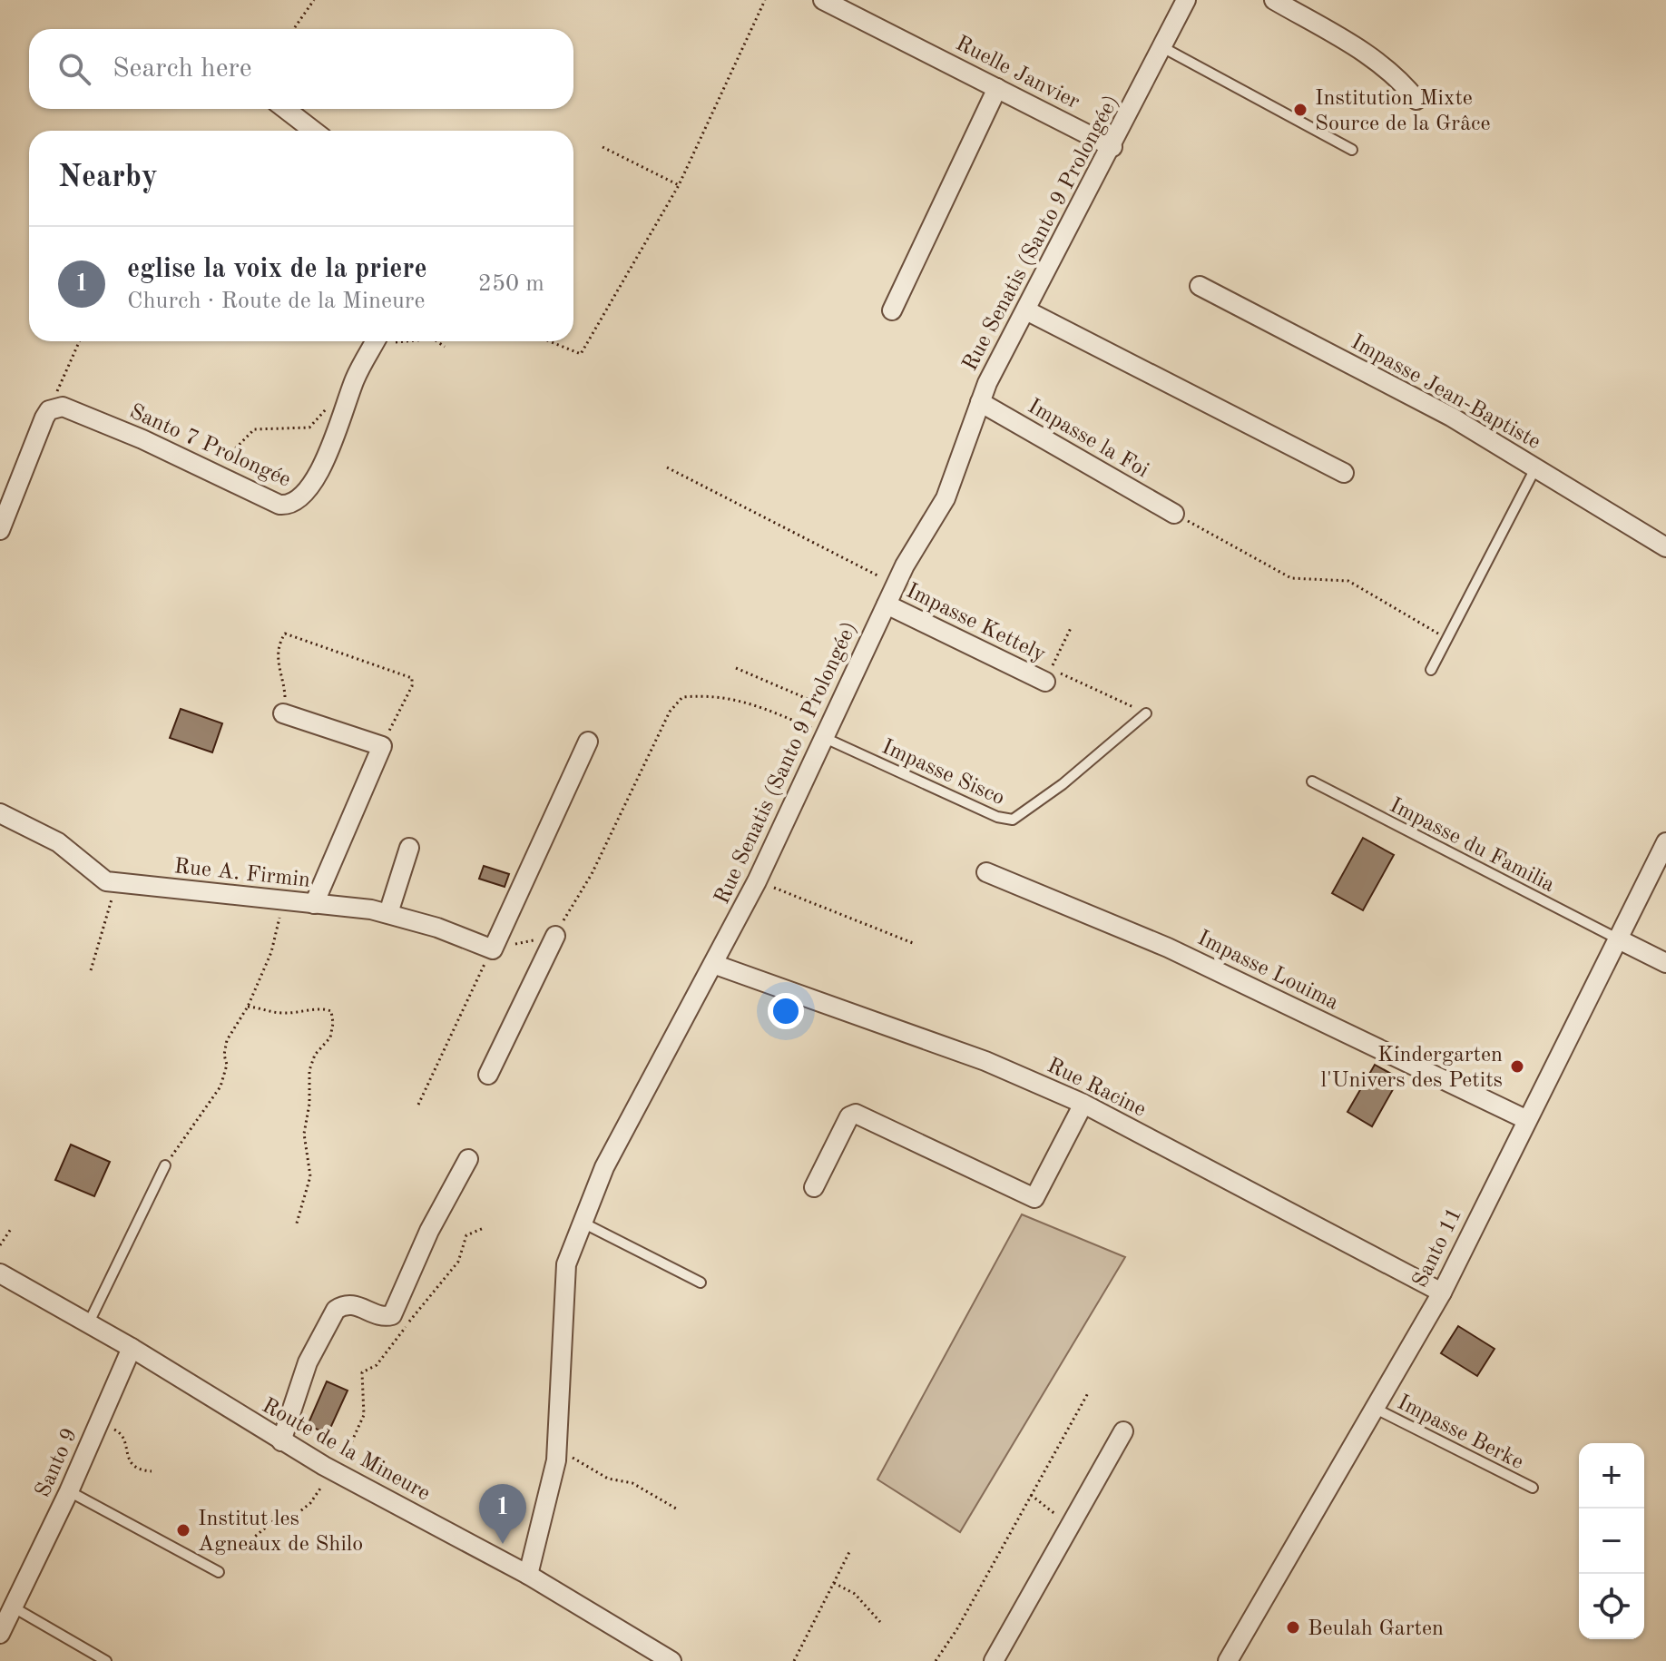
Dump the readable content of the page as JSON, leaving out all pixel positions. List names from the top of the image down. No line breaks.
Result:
{"streets":{"street":["Ruelle Janvier","Rue Senatis (Santo 9 Prolongée)","Impasse Jean-Baptiste","Impasse la Foi","Santo 7 Prolongée","Impasse Kettely","Rue A. Firmin","Impasse Louima","Rue Racine","Santo 11","Route de la Mineure","Santo 9"],"lane":["Impasse Sisco","Impasse du Familia","Impasse Berke"]},"crossings":[["Ruelle Janvier","Rue Senatis (Santo 9 Prolongée)"],["Rue Senatis (Santo 9 Prolongée)","Impasse la Foi"],["Rue Senatis (Santo 9 Prolongée)","Impasse Kettely"],["Rue Senatis (Santo 9 Prolongée)","Impasse Sisco"],["Rue Senatis (Santo 9 Prolongée)","Rue Racine"],["Rue Senatis (Santo 9 Prolongée)","Route de la Mineure"],["Impasse du Familia","Santo 11"],["Impasse Louima","Santo 11"],["Rue Racine","Santo 11"],["Santo 11","Impasse Berke"],["Route de la Mineure","Santo 9"]],"places":["Institution Mixte Source de la Grâce","Kindergarten l'Univers des Petits","Institut les Agneaux de Shilo","Beulah Garten"],"page":{"search":"Search here","heading":"Nearby","list":[{"mark":"1","name":"eglise la voix de la priere","note":"Church · Route de la Mineure","value":"250 m"}],"map_buttons":["+","−"],"pins":"1"}}
